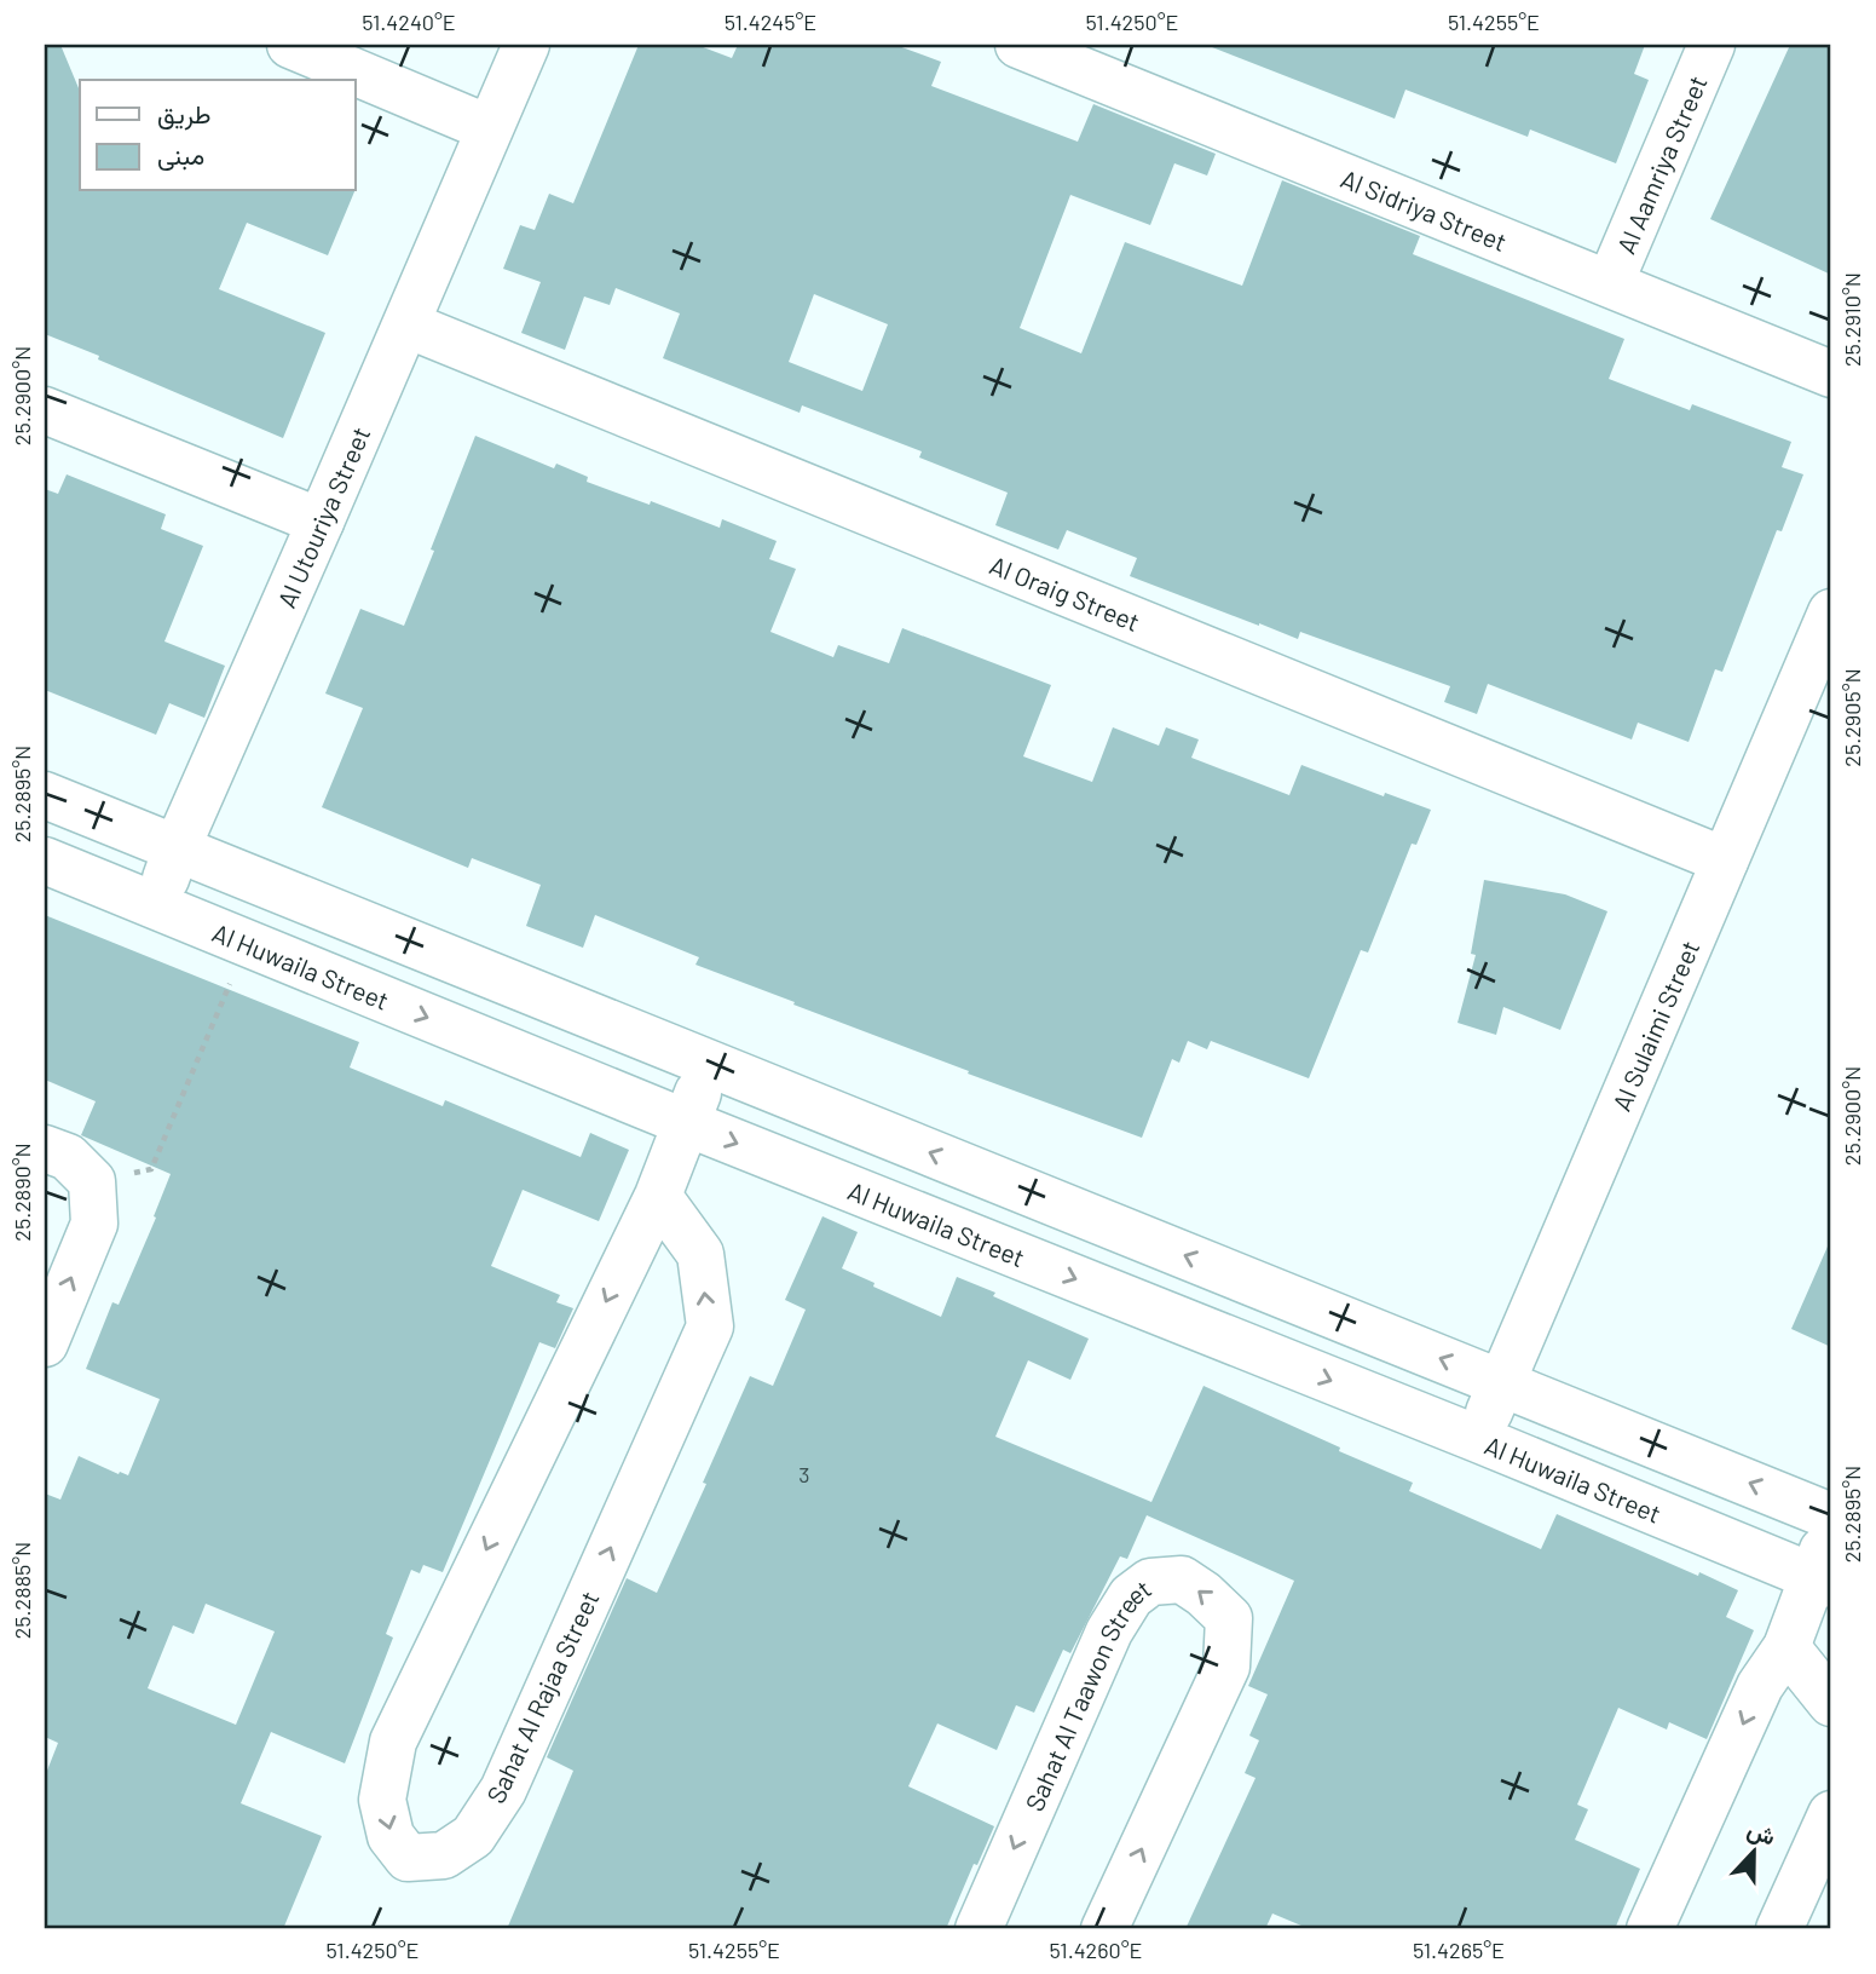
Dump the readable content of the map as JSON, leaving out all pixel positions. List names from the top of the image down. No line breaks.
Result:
{"streets":{"street":["Al Aamriya Street","Al Sidriya Street","Al Utouriya Street","Al Oraig Street","Al Huwaila Street","Al Sulaimi Street","Sahat Al Rajaa Street","Sahat Al Taawon Street"]},"crossings":[["Al Aamriya Street","Al Sidriya Street"],["Al Utouriya Street","Al Oraig Street"],["Al Utouriya Street","Al Huwaila Street"],["Al Oraig Street","Al Sulaimi Street"],["Al Huwaila Street","Al Sulaimi Street"],["Al Huwaila Street","Sahat Al Rajaa Street"]],"house_numbers":["3"],"legend":["طريق","مبنى"],"north":"top","coordinates":["51.4240°E","51.4245°E","51.4250°E","51.4255°E","25.2910°N","25.2900°N","25.2905°N","25.2895°N","25.2890°N","25.2885°N","51.4260°E","51.4265°E"]}
